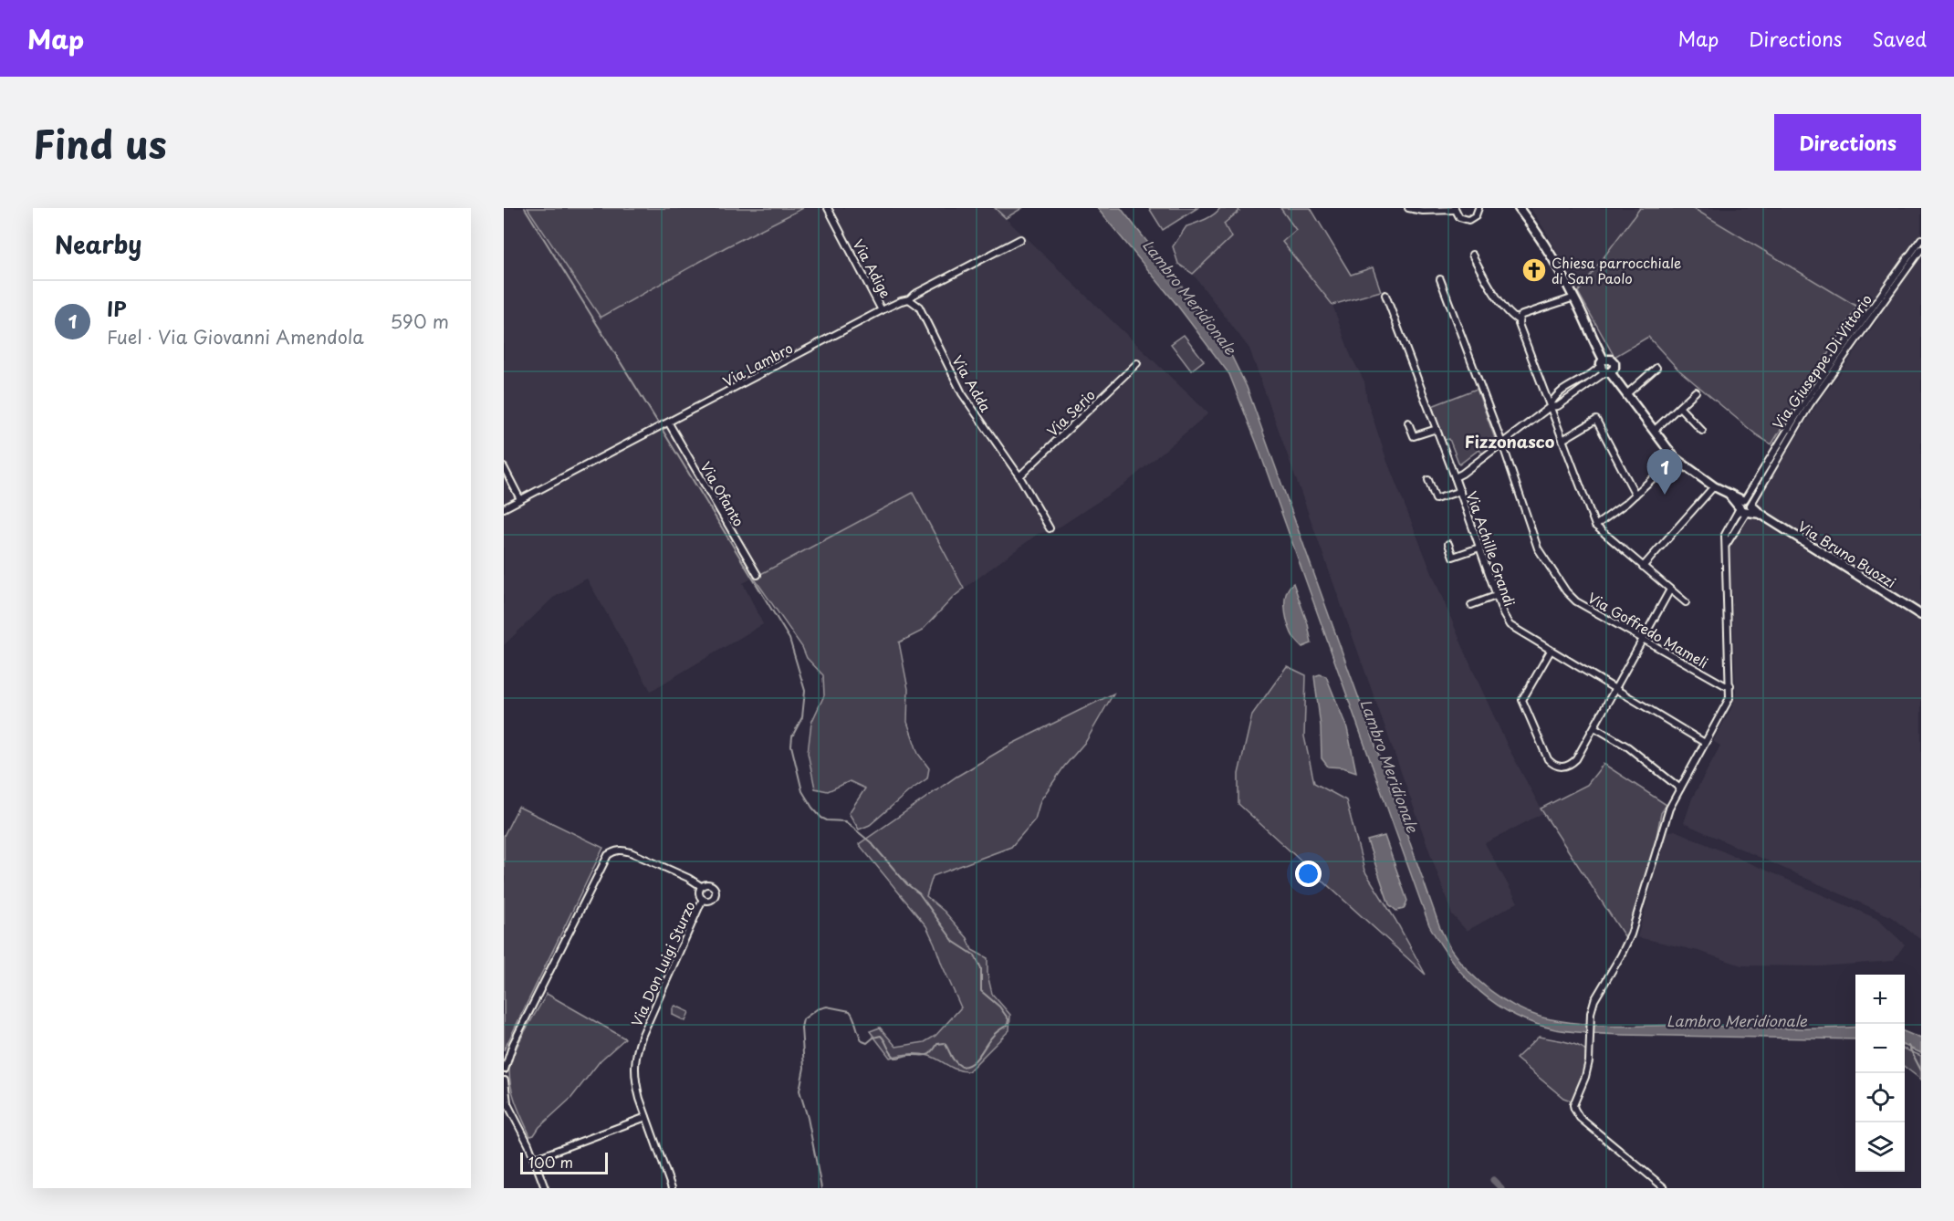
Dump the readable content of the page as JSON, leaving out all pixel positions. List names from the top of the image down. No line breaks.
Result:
{"streets":{"main road":["Via Bruno Buozzi"],"street":["Via Adige","Via Giuseppe Di Vittorio","Via Lambro","Via Adda","Via Serio","Via Ofanto","Via Achille Grandi","Via Goffredo Mameli","Via Don Luigi Sturzo"]},"crossings":[["Via Adige","Via Lambro"],["Via Giuseppe Di Vittorio","Via Achille Grandi"],["Via Giuseppe Di Vittorio","Via Bruno Buozzi"],["Via Giuseppe Di Vittorio","Via Goffredo Mameli"],["Via Lambro","Via Adda"],["Via Lambro","Via Ofanto"],["Via Adda","Via Serio"]],"districts":["Fizzonasco"],"water":["Lambro Meridionale"],"places":{"church":["Chiesa parrocchiale di San Paolo"]},"scale_bar":"100 m","page":{"header":"Map","nav":["Map","Directions","Saved"],"title":"Find us","buttons":"Directions","heading":"Nearby","list":[{"mark":"1","name":"IP","note":"Fuel · Via Giovanni Amendola","value":"590 m"}],"pins":"1","map_buttons":["+","−"],"scale":"100 m"}}
